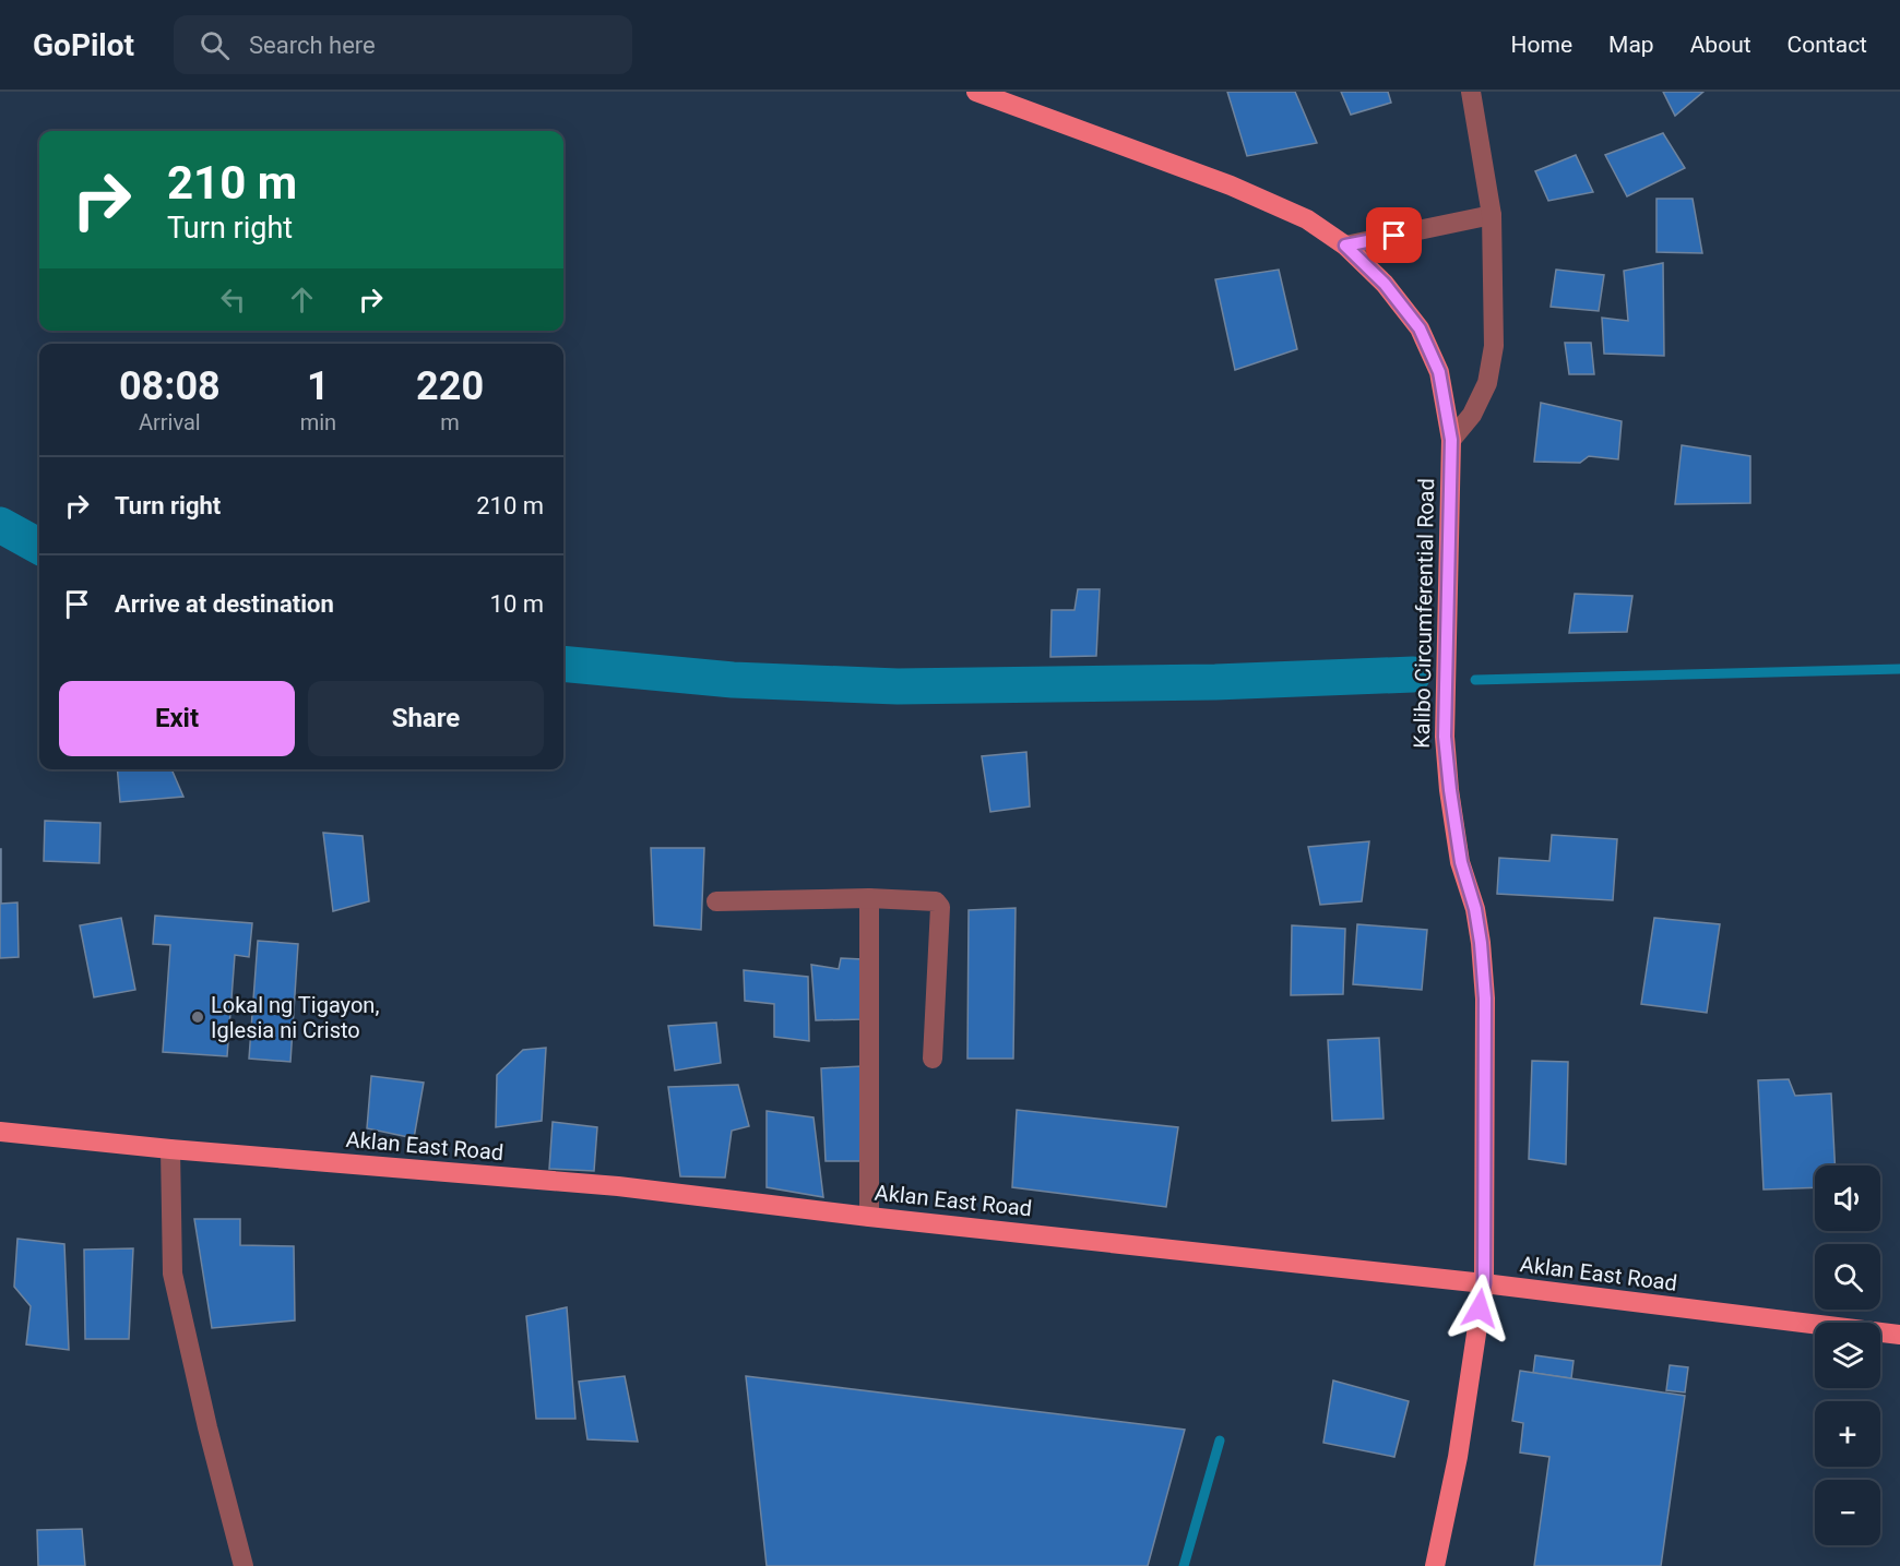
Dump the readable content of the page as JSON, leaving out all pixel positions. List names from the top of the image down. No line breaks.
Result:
{"streets":{"main road":["Kalibo Circumferential Road","Aklan East Road"]},"crossings":[["Kalibo Circumferential Road","Aklan East Road"]],"places":["Lokal ng Tigayon, Iglesia ni Cristo"],"page":{"header":"GoPilot","search":"Search here","nav":["Home","Map","About","Contact"],"turn":["210 m","Turn right"],"eta":["08:08","Arrival","1","min","220","m"],"list":[{"name":"Turn right","value":"210 m"},{"name":"Arrive at destination","value":"10 m"}],"buttons":["Exit","Share"],"map_buttons":["+","−"]}}
